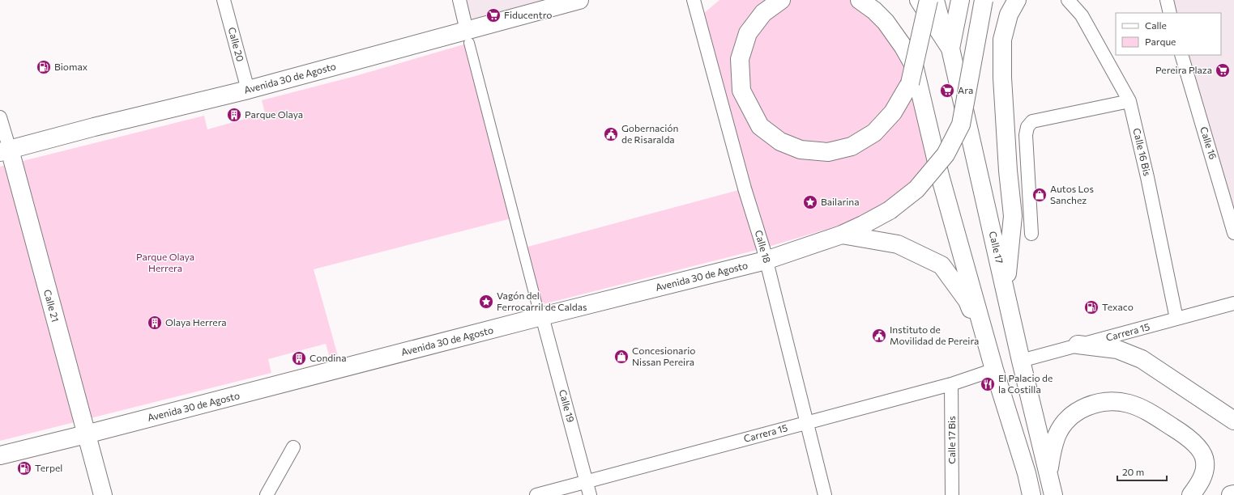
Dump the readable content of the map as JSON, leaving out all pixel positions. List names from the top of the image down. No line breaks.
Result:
{"streets":{"main road":["Avenida 30 de Agosto","Calle 17","Calle 21"],"street":["Calle 20","Calle 16","Calle 16 Bis","Calle 18","Carrera 15","Calle 19","Calle 17 Bis"]},"crossings":[["Calle 20","Avenida 30 de Agosto"],["Avenida 30 de Agosto","Calle 18"],["Avenida 30 de Agosto","Calle 21"],["Avenida 30 de Agosto","Calle 19"],["Calle 16 Bis","Carrera 15"],["Calle 18","Carrera 15"],["Calle 17","Carrera 15"],["Carrera 15","Calle 19"],["Carrera 15","Calle 17 Bis"]],"parks":["Parque Olaya Herrera"],"places":{"supermarket":["Fiducentro","Pereira Plaza","Ara"],"fuel station":["Biomax","Texaco","Terpel"],"building":["Parque Olaya","Olaya Herrera","Condina"],"public building":["Gobernación de Risaralda","Instituto de Movilidad de Pereira"],"shop":["Autos Los Sanchez","Concesionario Nissan Pereira"],"place":["Bailarina","Vagón del Ferrocarril de Caldas"],"restaurant":["El Palacio de la Costilla"]},"legend":["Calle","Parque"],"scale_bar":"20 m"}
